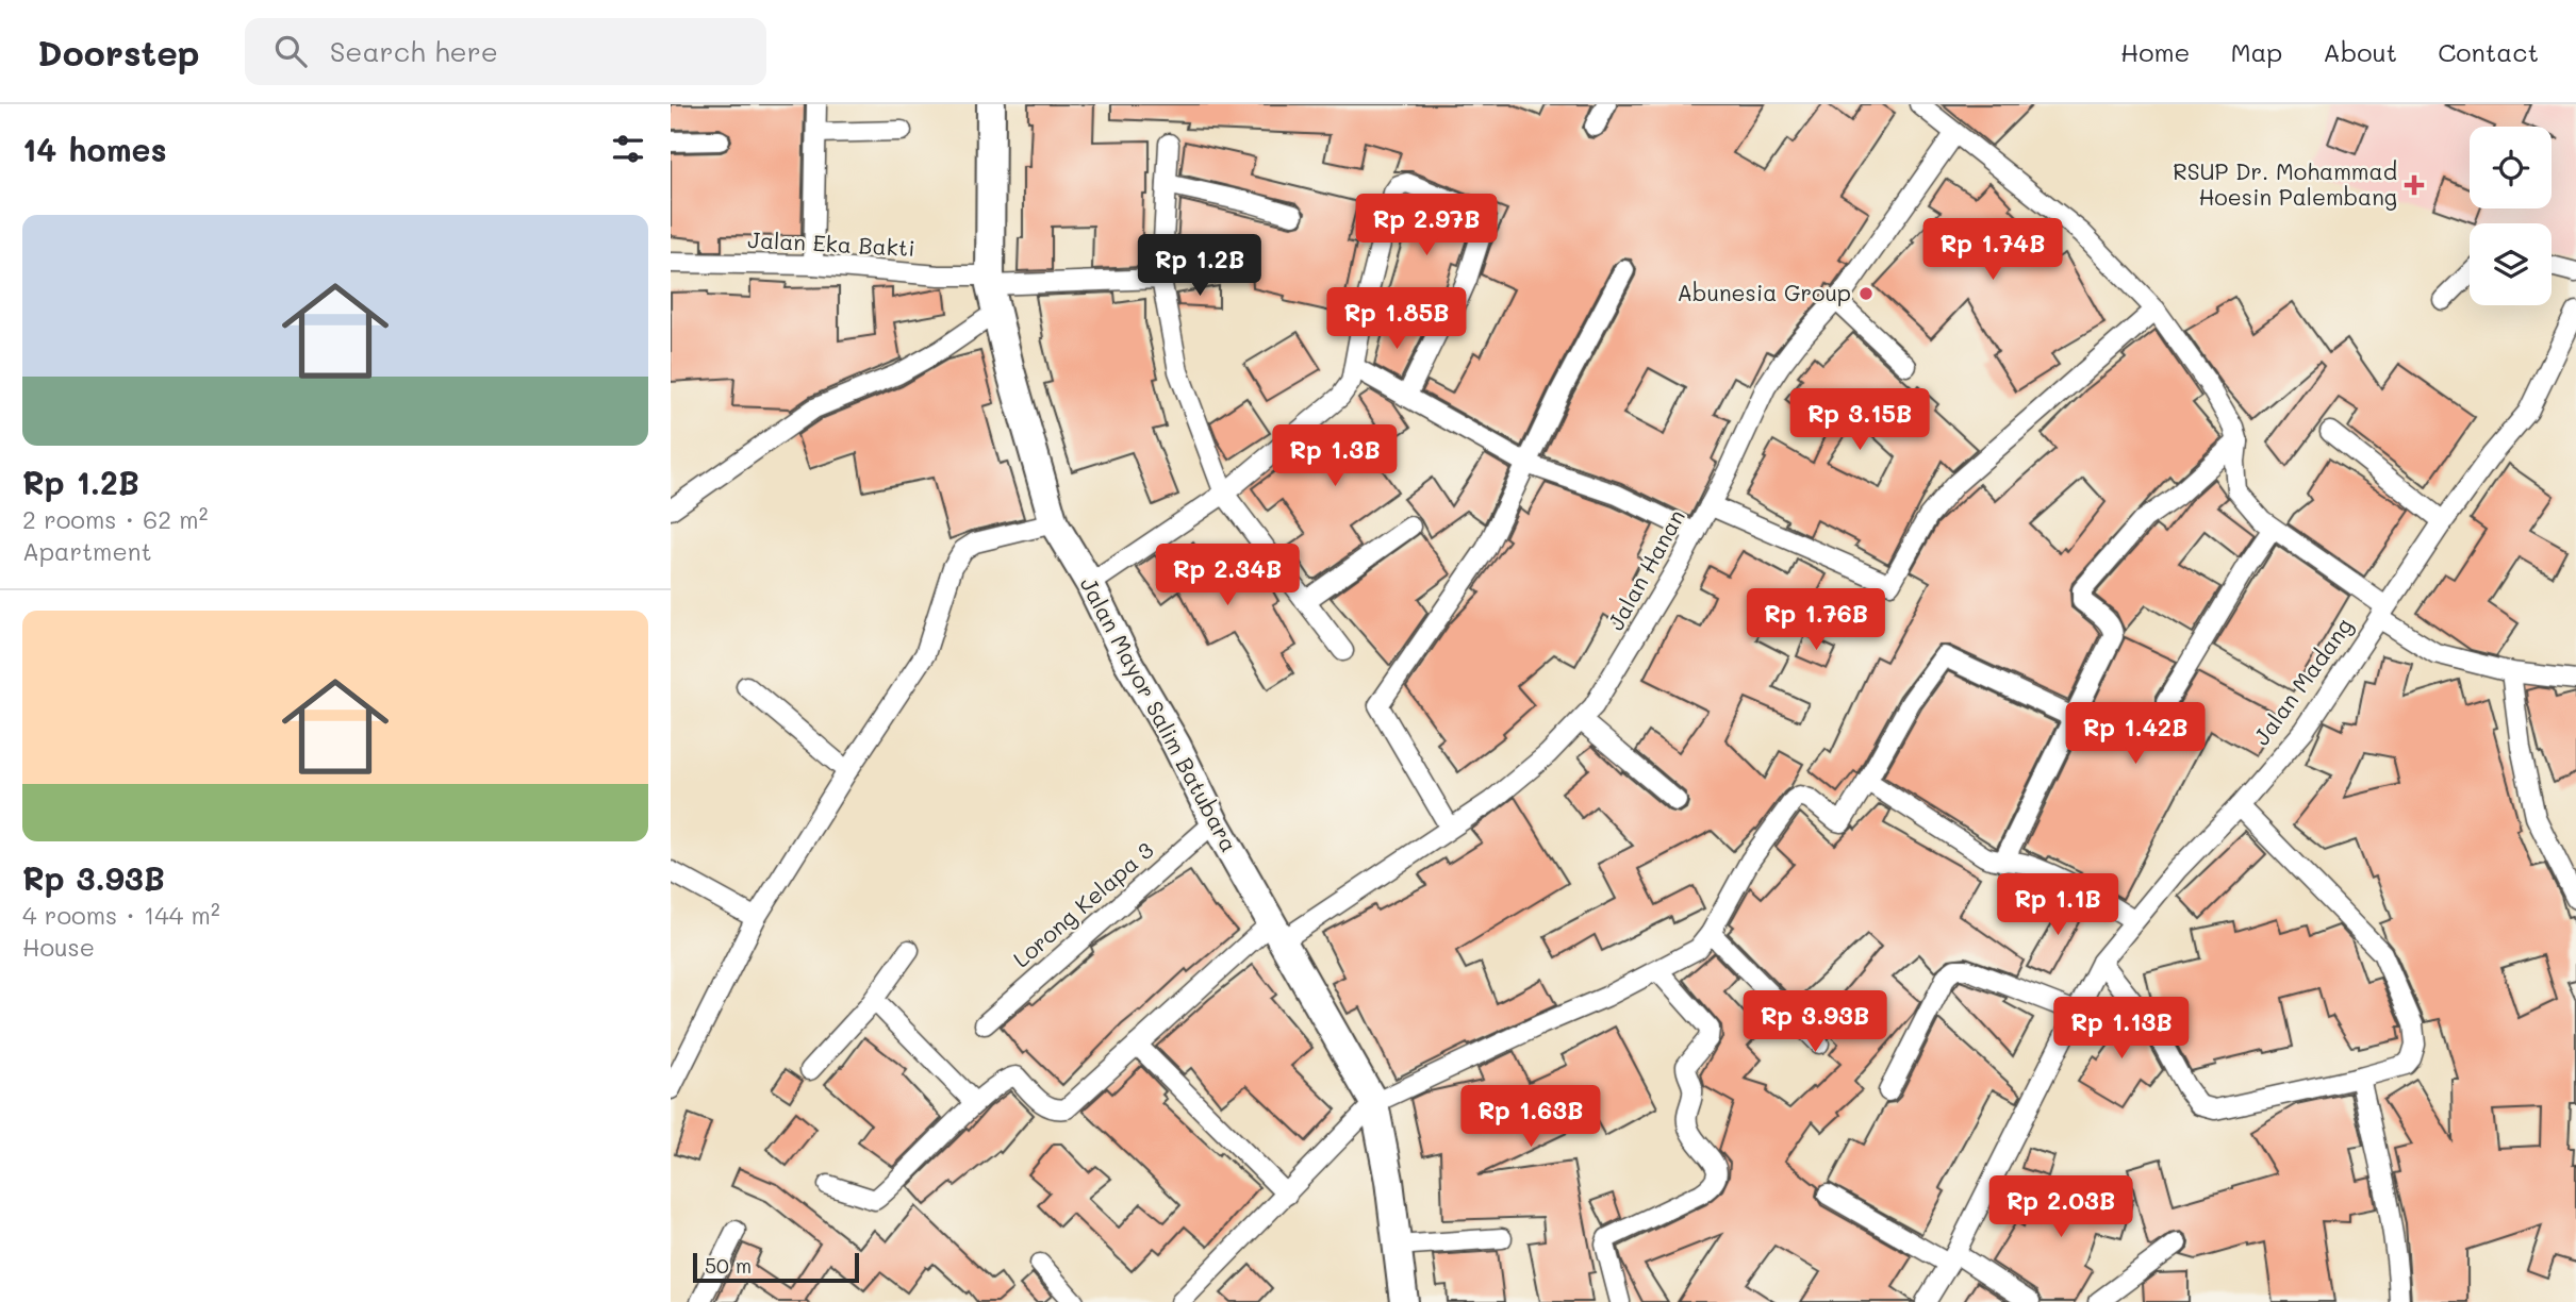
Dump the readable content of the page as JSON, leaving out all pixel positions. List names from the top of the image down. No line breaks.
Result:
{"streets":{"street":["Jalan Eka Bakti","Jalan Hanan","Jalan Madang","Jalan Mayor Salim Batubara","Lorong Kelapa 3"]},"crossings":[["Jalan Eka Bakti","Jalan Mayor Salim Batubara"],["Jalan Hanan","Jalan Mayor Salim Batubara"],["Jalan Mayor Salim Batubara","Lorong Kelapa 3"]],"places":{"health":["RSUP Dr. Mohammad Hoesin Palembang"],"other":["Abunesia Group"]},"scale_bar":"50 m","page":{"header":"Doorstep","search":"Search here","nav":["Home","Map","About","Contact"],"heading":"14 homes","list":[{"name":"Rp 1.2B","note":"2 rooms · 62 m² · Apartment"},{"name":"Rp 3.93B","note":"4 rooms · 144 m² · House"}],"price":["Rp 2.97B","Rp 1.74B","Rp 1.2B","Rp 1.85B","Rp 3.15B","Rp 1.3B","Rp 2.34B","Rp 1.76B","Rp 1.42B","Rp 1.1B","Rp 3.93B","Rp 1.13B","Rp 1.63B","Rp 2.03B"],"scale":"50 m"}}
